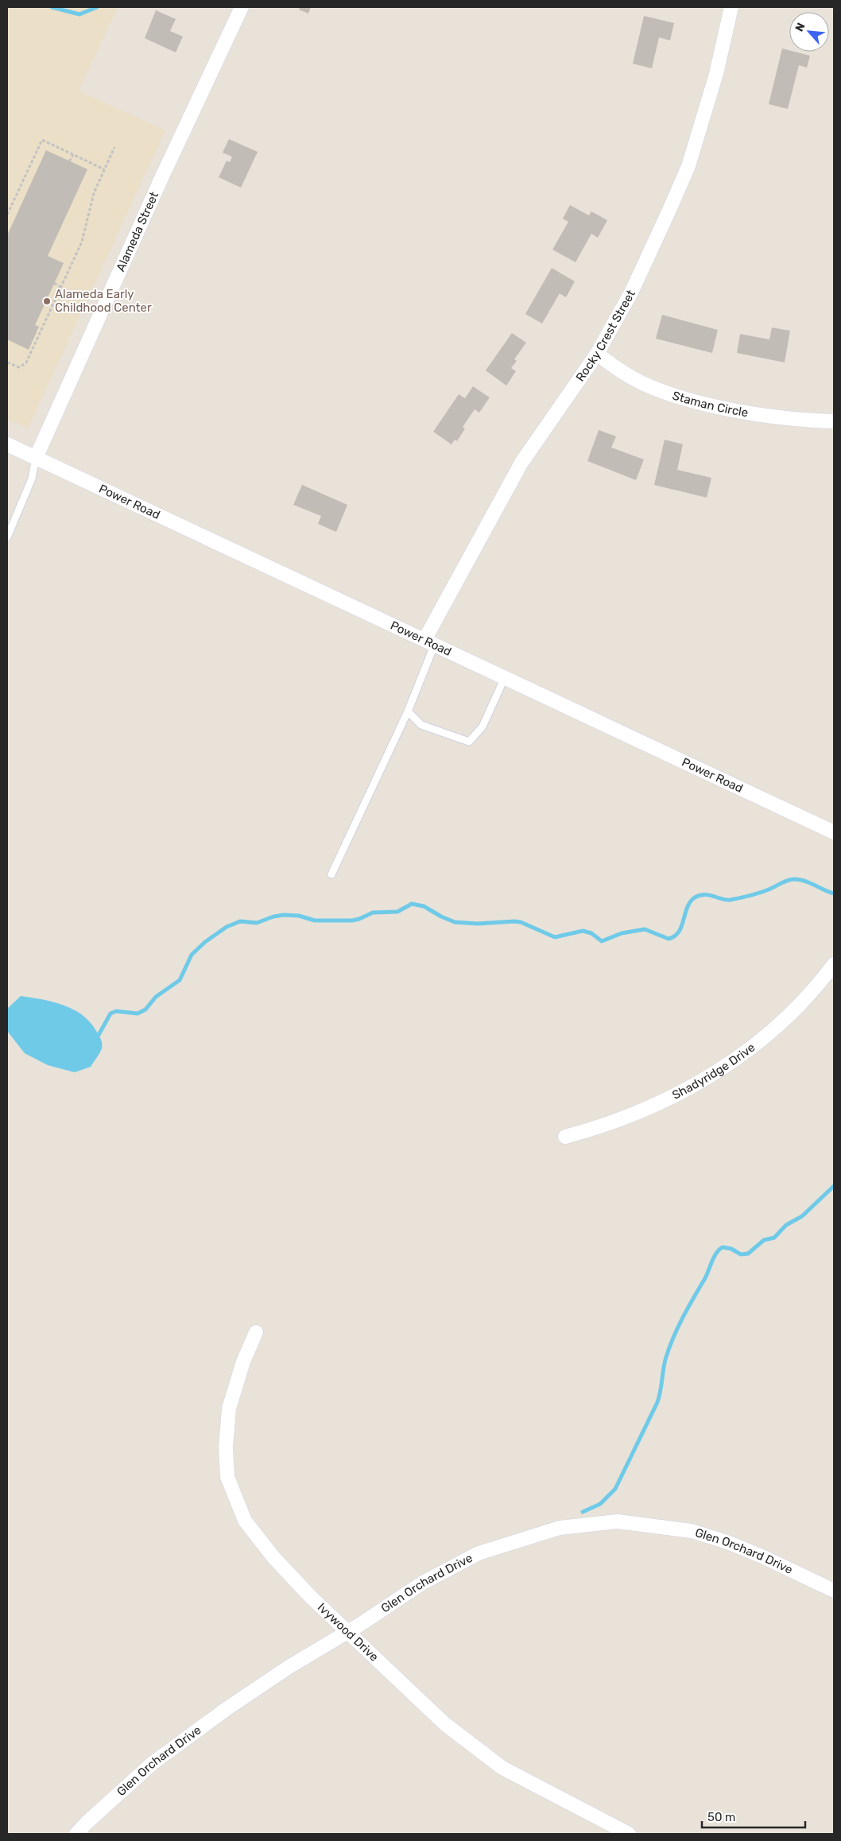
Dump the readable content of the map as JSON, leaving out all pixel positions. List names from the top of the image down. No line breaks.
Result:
{"streets":{"street":["Alameda Street","Rocky Crest Street","Staman Circle","Power Road","Shadyridge Drive","Glen Orchard Drive","Ivywood Drive"]},"crossings":[["Alameda Street","Power Road"],["Rocky Crest Street","Staman Circle"],["Rocky Crest Street","Power Road"],["Glen Orchard Drive","Ivywood Drive"]],"places":["Alameda Early Childhood Center"],"scale_bar":"50 m","north":"top left"}
